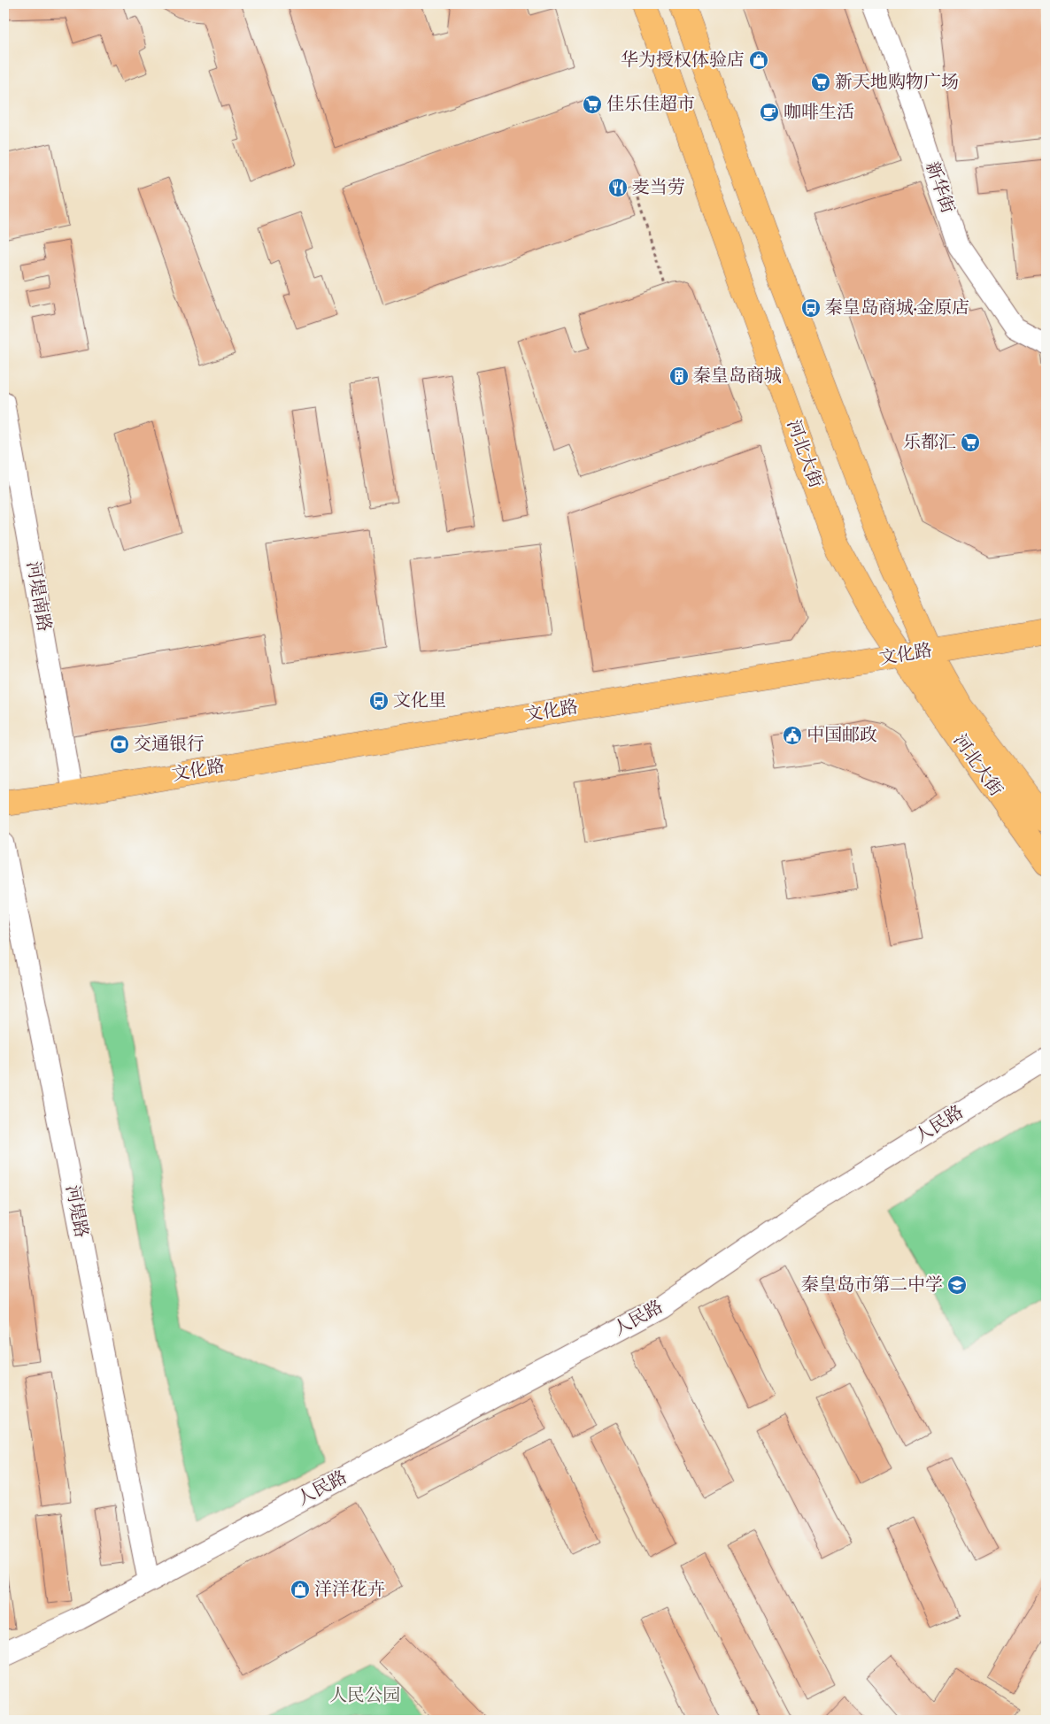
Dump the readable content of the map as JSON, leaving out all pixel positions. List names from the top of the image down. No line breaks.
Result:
{"streets":{"main road":["河北大街","文化路"],"street":["新华街","河堤南路","人民路","河堤路"]},"crossings":[["河北大街","文化路"],["河堤南路","文化路"],["人民路","河堤路"]],"parks":["人民公园"],"places":{"shop":["华为授权体验店","洋洋花卉"],"supermarket":["新天地购物广场","佳乐佳超市","乐都汇"],"cafe":["咖啡生活"],"restaurant":["麦当劳"],"bus stop":["秦皇岛商城·金原店","文化里"],"building":["秦皇岛商城"],"public building":["中国邮政"],"bank":["交通银行"],"school or university":["秦皇岛市第二中学"]}}
